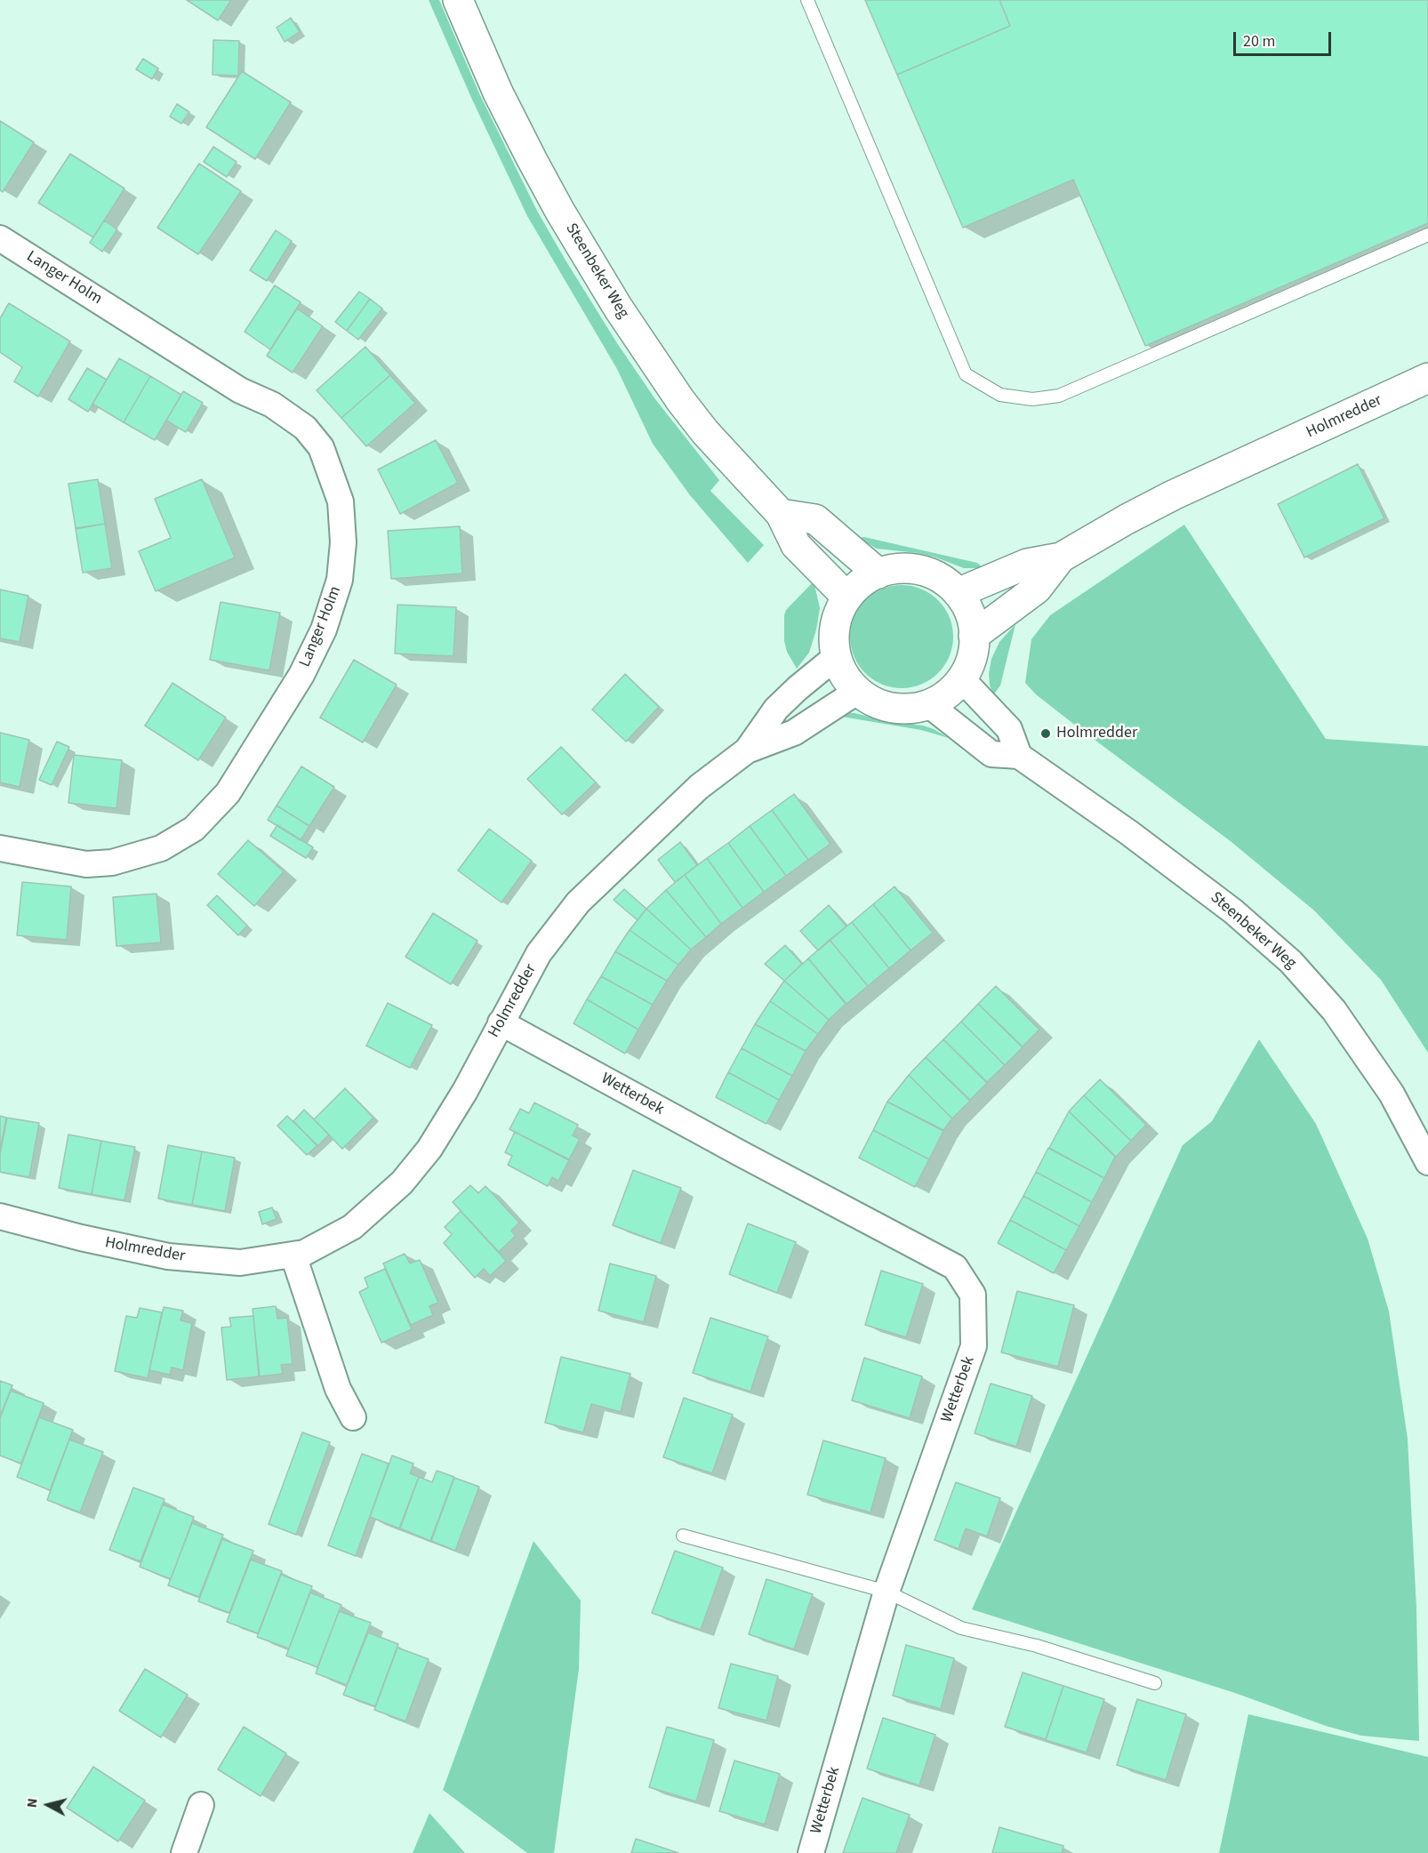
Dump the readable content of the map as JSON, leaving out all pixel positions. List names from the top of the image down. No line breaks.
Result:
{"streets":{"street":["Steenbeker Weg","Langer Holm","Holmredder","Wetterbek"]},"crossings":[["Steenbeker Weg","Holmredder"],["Holmredder","Wetterbek"]],"places":["Holmredder"],"scale_bar":"20 m","north":"left"}
